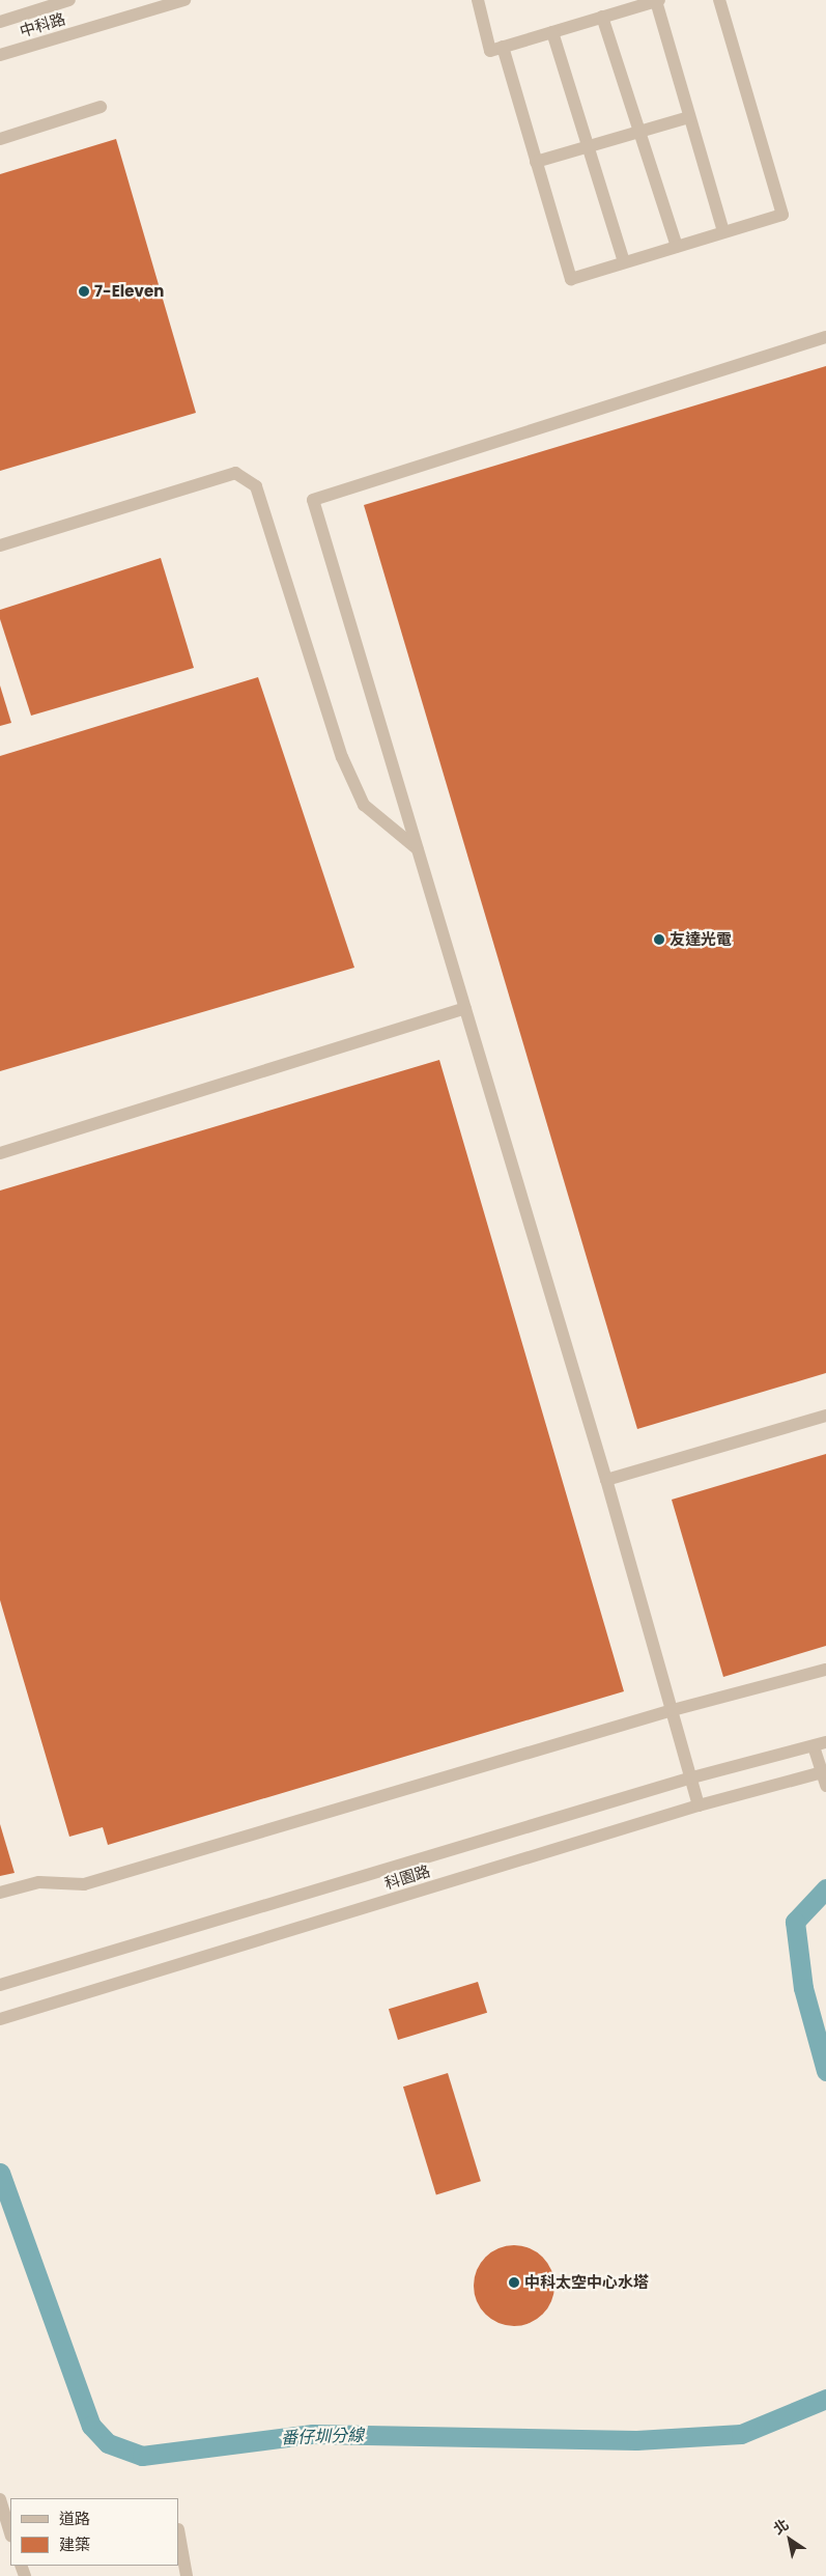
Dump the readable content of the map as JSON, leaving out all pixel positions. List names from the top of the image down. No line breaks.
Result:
{"streets":{"street":["中科路","科園路"]},"water":["番仔圳分線"],"places":["7-Eleven","友達光電","中科太空中心水塔"],"legend":["道路","建築"],"north":"top left"}
